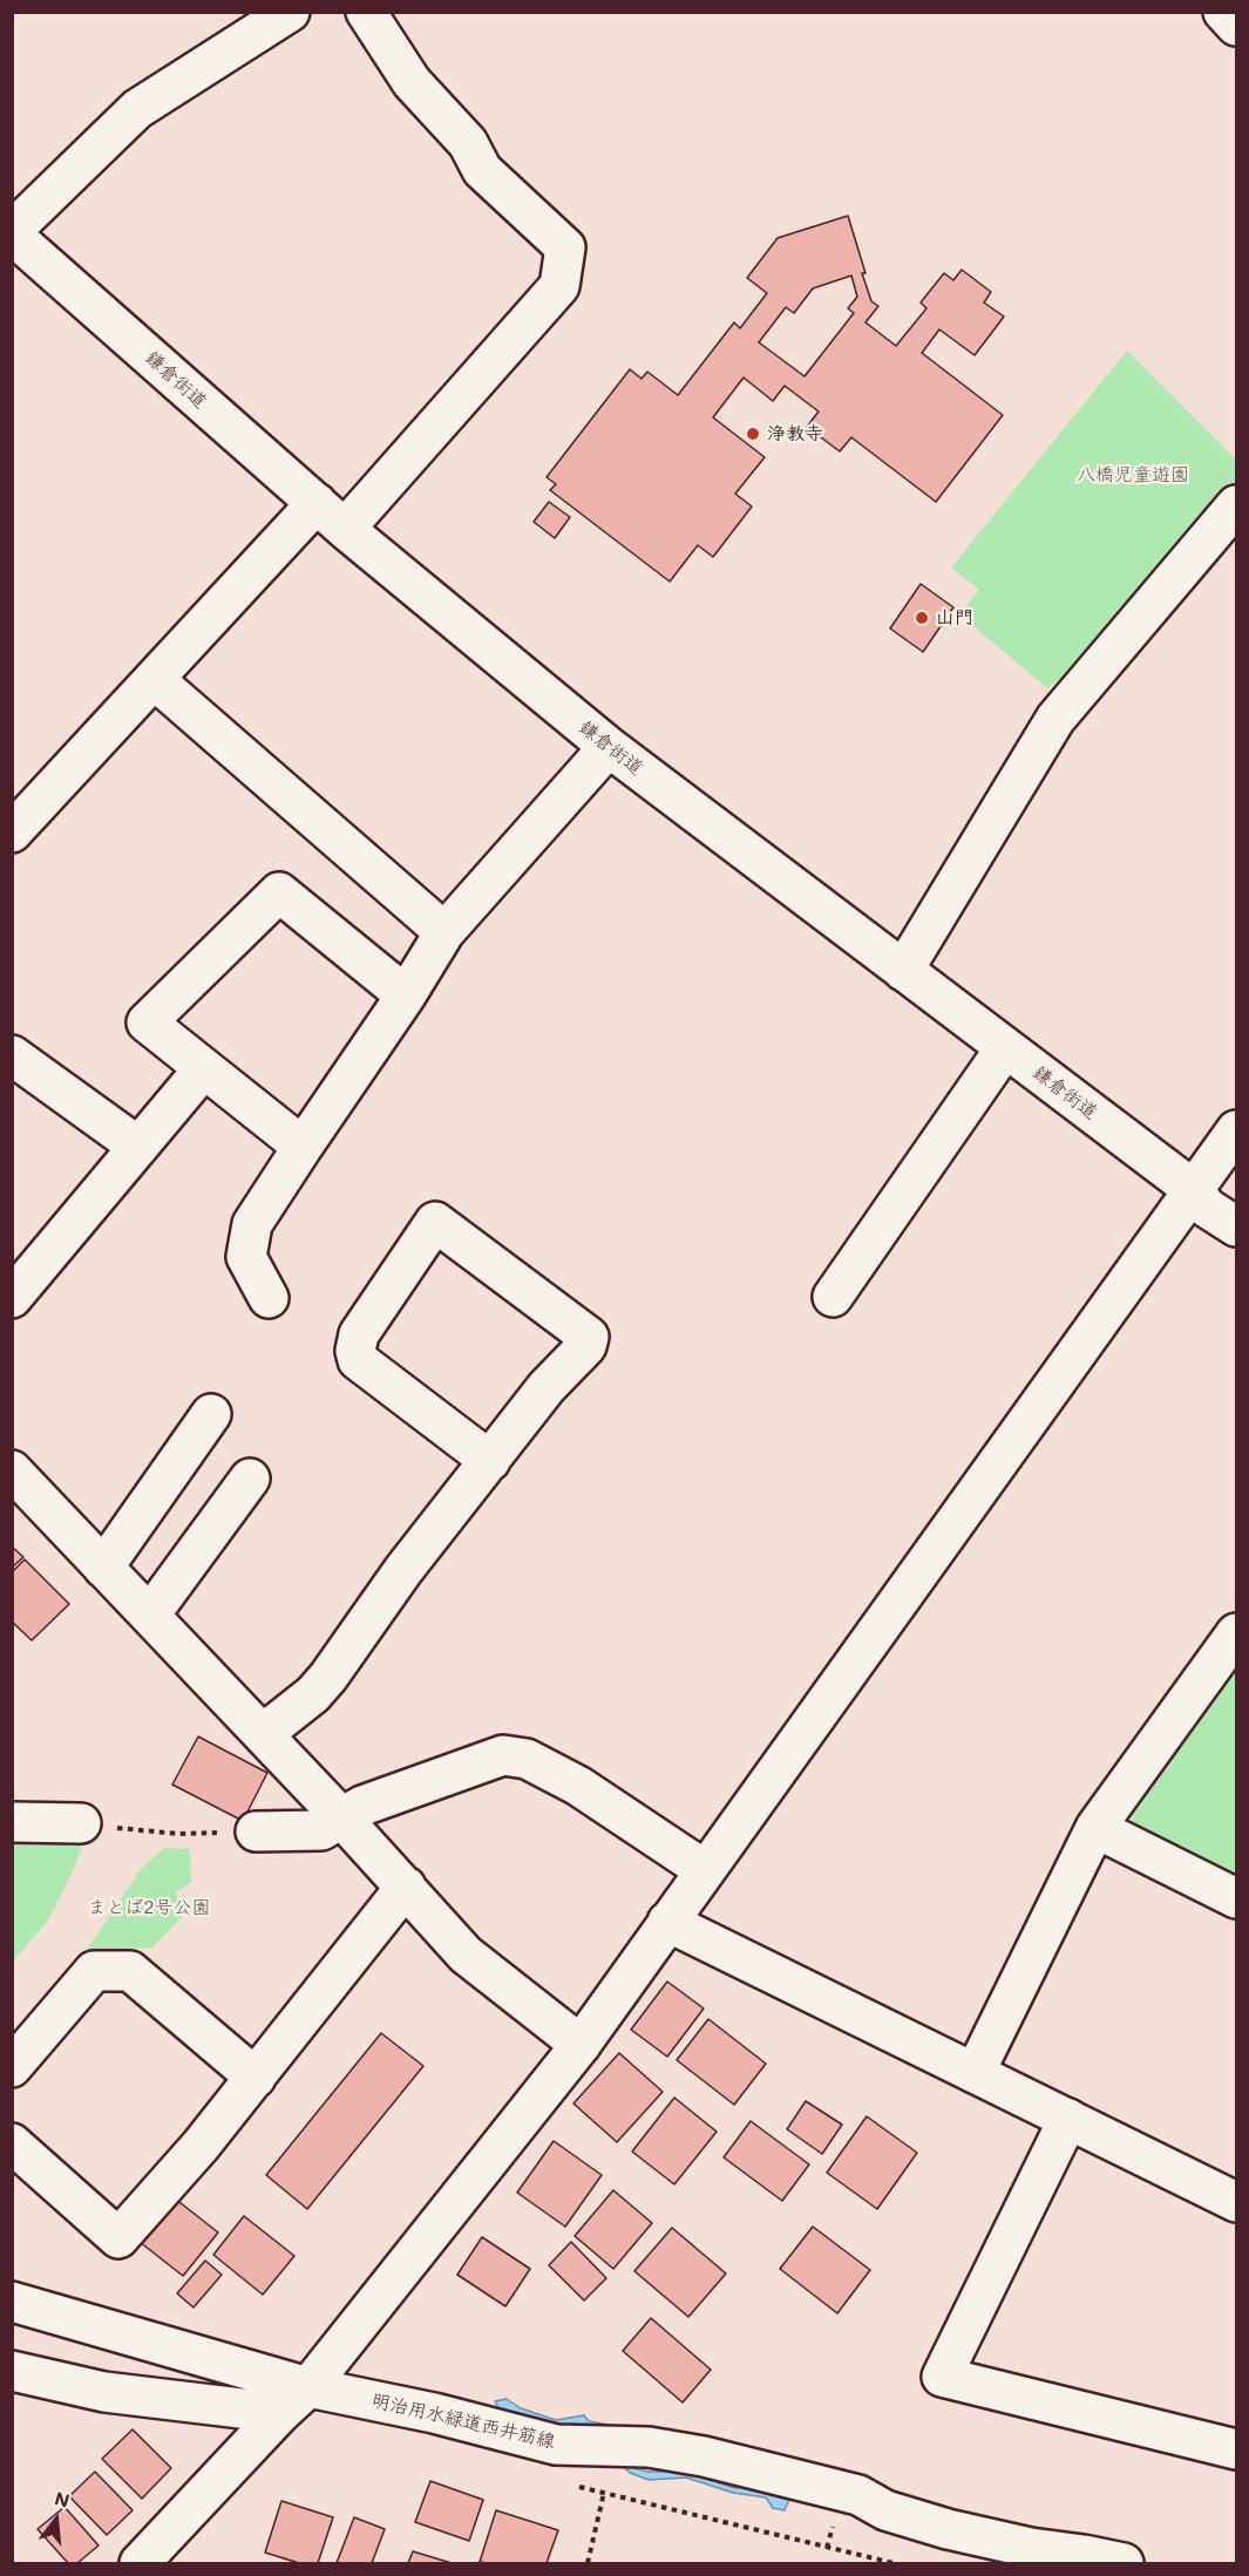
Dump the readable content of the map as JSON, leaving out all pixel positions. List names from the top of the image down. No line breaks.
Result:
{"streets":{"street":["鎌倉街道","明治用水緑道西井筋線"]},"parks":["八橋児童遊園","まとば2号公園"],"places":["浄教寺","山門"],"north":"top"}
